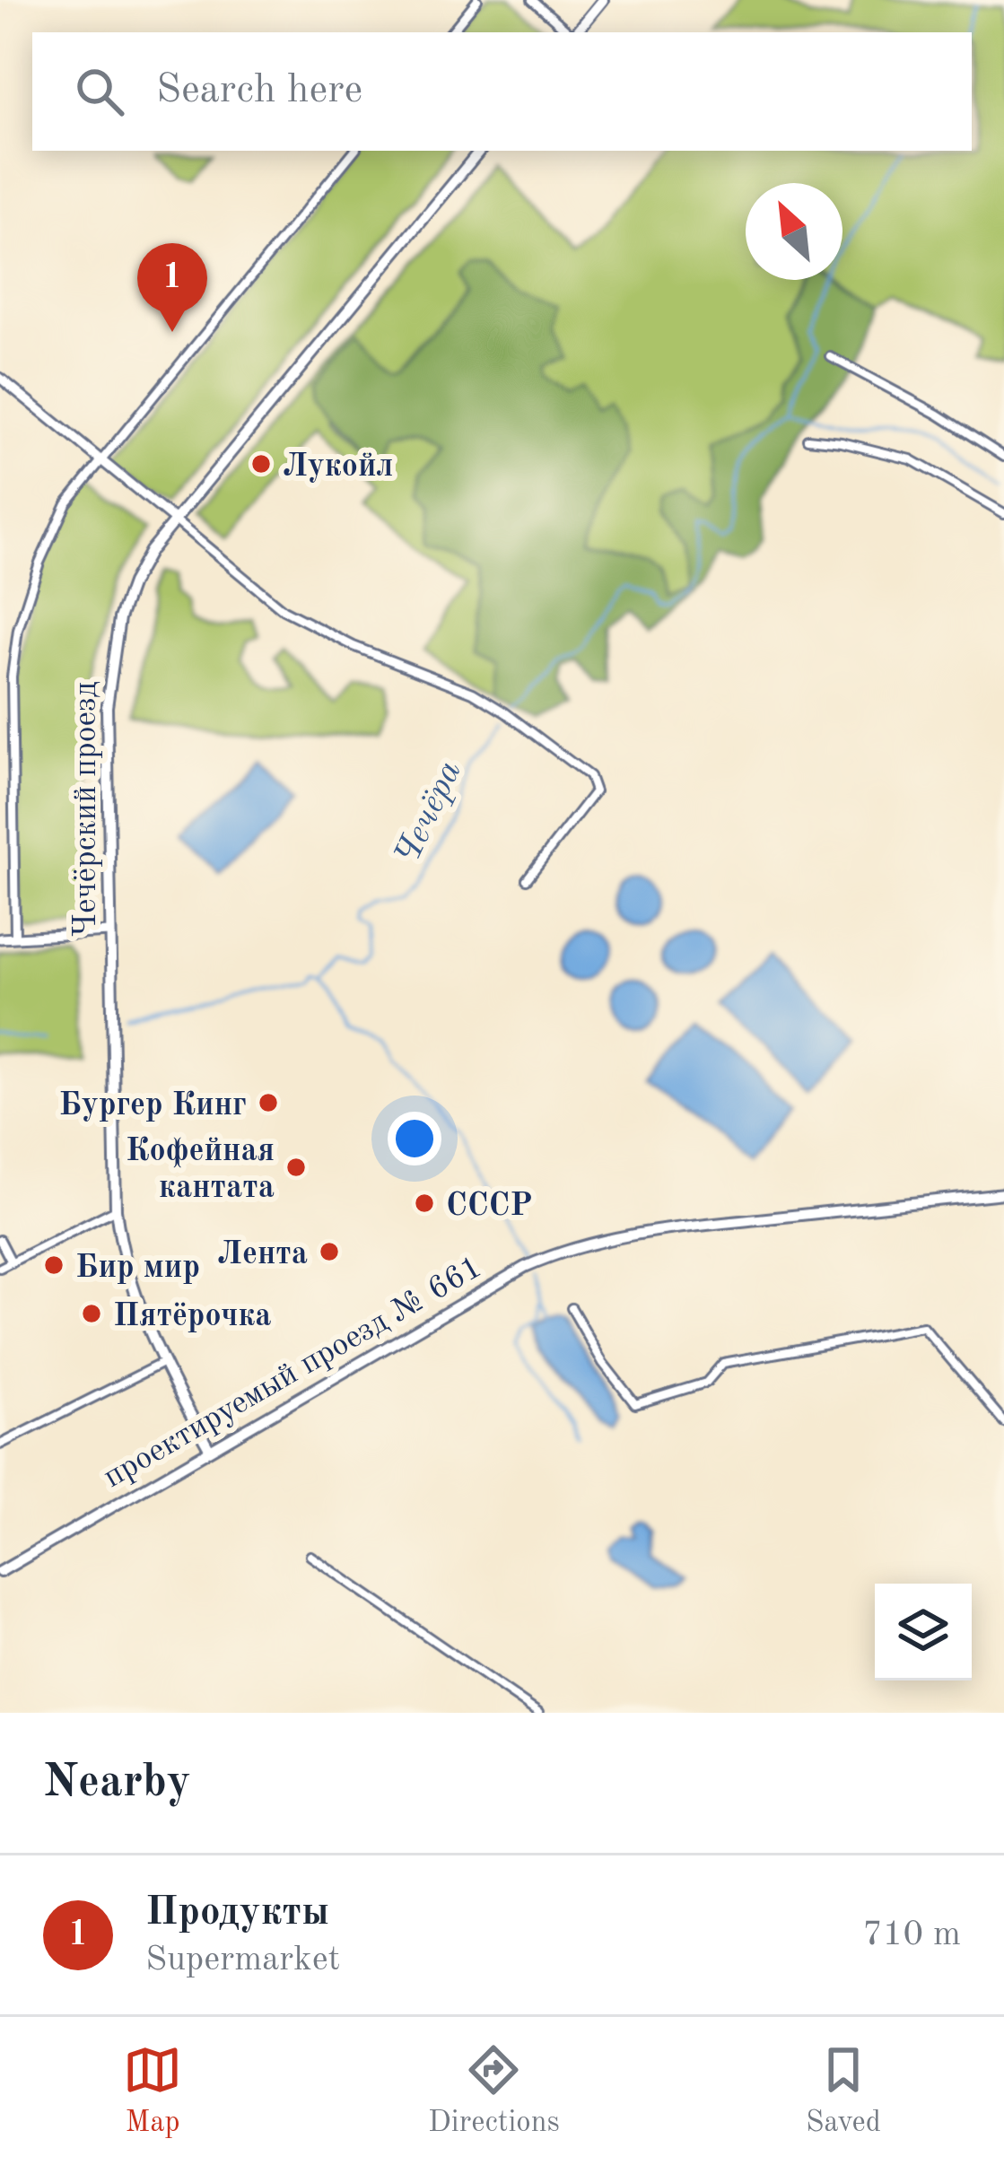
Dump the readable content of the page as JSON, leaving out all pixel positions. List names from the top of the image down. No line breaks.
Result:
{"streets":{"main road":["Чечёрский проезд","проектируемый проезд № 661"]},"crossings":[["Чечёрский проезд","проектируемый проезд № 661"]],"water":["Чечёра"],"places":["Лукойл","Бургер Кинг","Кофейная кантата","СССР","Лента","Бир мир","Пятёрочка"],"north":"top left","page":{"search":"Search here","pins":"1","heading":"Nearby","list":[{"mark":"1","name":"Продукты","note":"Supermarket","value":"710 m"}],"nav":["Map","Directions","Saved"]}}
